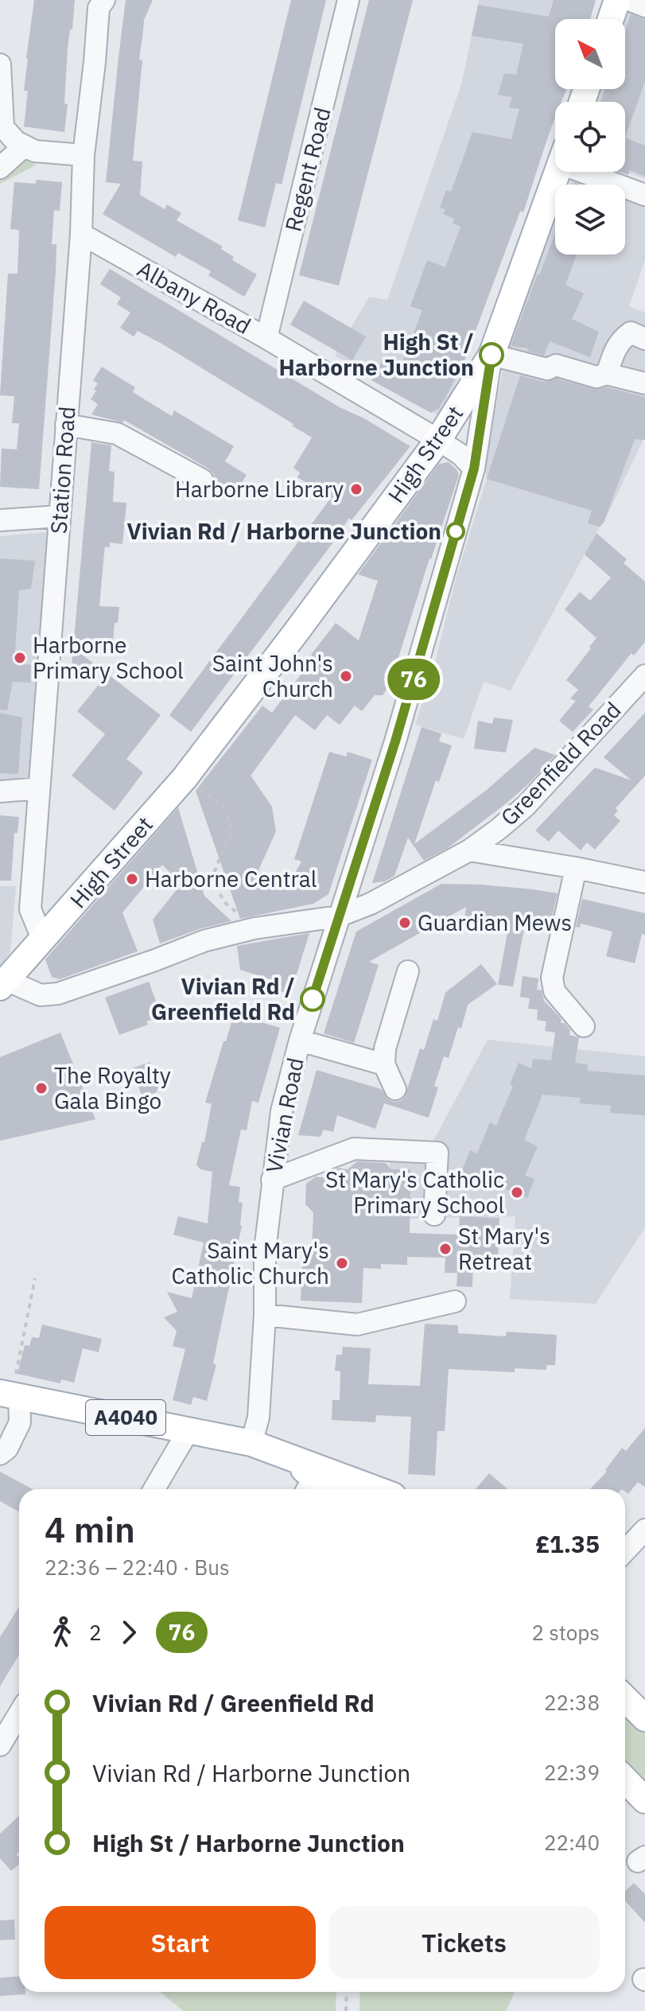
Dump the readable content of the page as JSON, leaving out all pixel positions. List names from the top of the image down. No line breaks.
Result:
{"streets":{"main road":["High Street","A4040"],"street":["Regent Road","Albany Road","Station Road","Greenfield Road","Vivian Road"]},"crossings":[["Regent Road","Albany Road"],["Albany Road","High Street"],["Albany Road","Station Road"],["Albany Road","Vivian Road"],["High Street","Station Road"],["High Street","Greenfield Road"],["High Street","Vivian Road"],["Greenfield Road","Vivian Road"],["Vivian Road","A4040"]],"places":["High St / Harborne Junction","Harborne Library","Vivian Rd / Harborne Junction","Harborne Primary School","Saint John's Church","Harborne Central","Guardian Mews","Vivian Rd / Greenfield Rd","The Royalty Gala Bingo","St Mary's Catholic Primary School","St Mary's Retreat","Saint Mary's Catholic Church"],"lines":["bus line 76"],"north":"top left","page":{"on_map":"76","heading":["4 min","22:36 – 22:40 · Bus","£1.35"],"legs":["2","76","2 stops"],"list":[{"name":"Vivian Rd / Greenfield Rd","value":"22:38"},{"name":"Vivian Rd / Harborne Junction","value":"22:39"},{"name":"High St / Harborne Junction","value":"22:40"}],"buttons":["Start","Tickets"]}}
